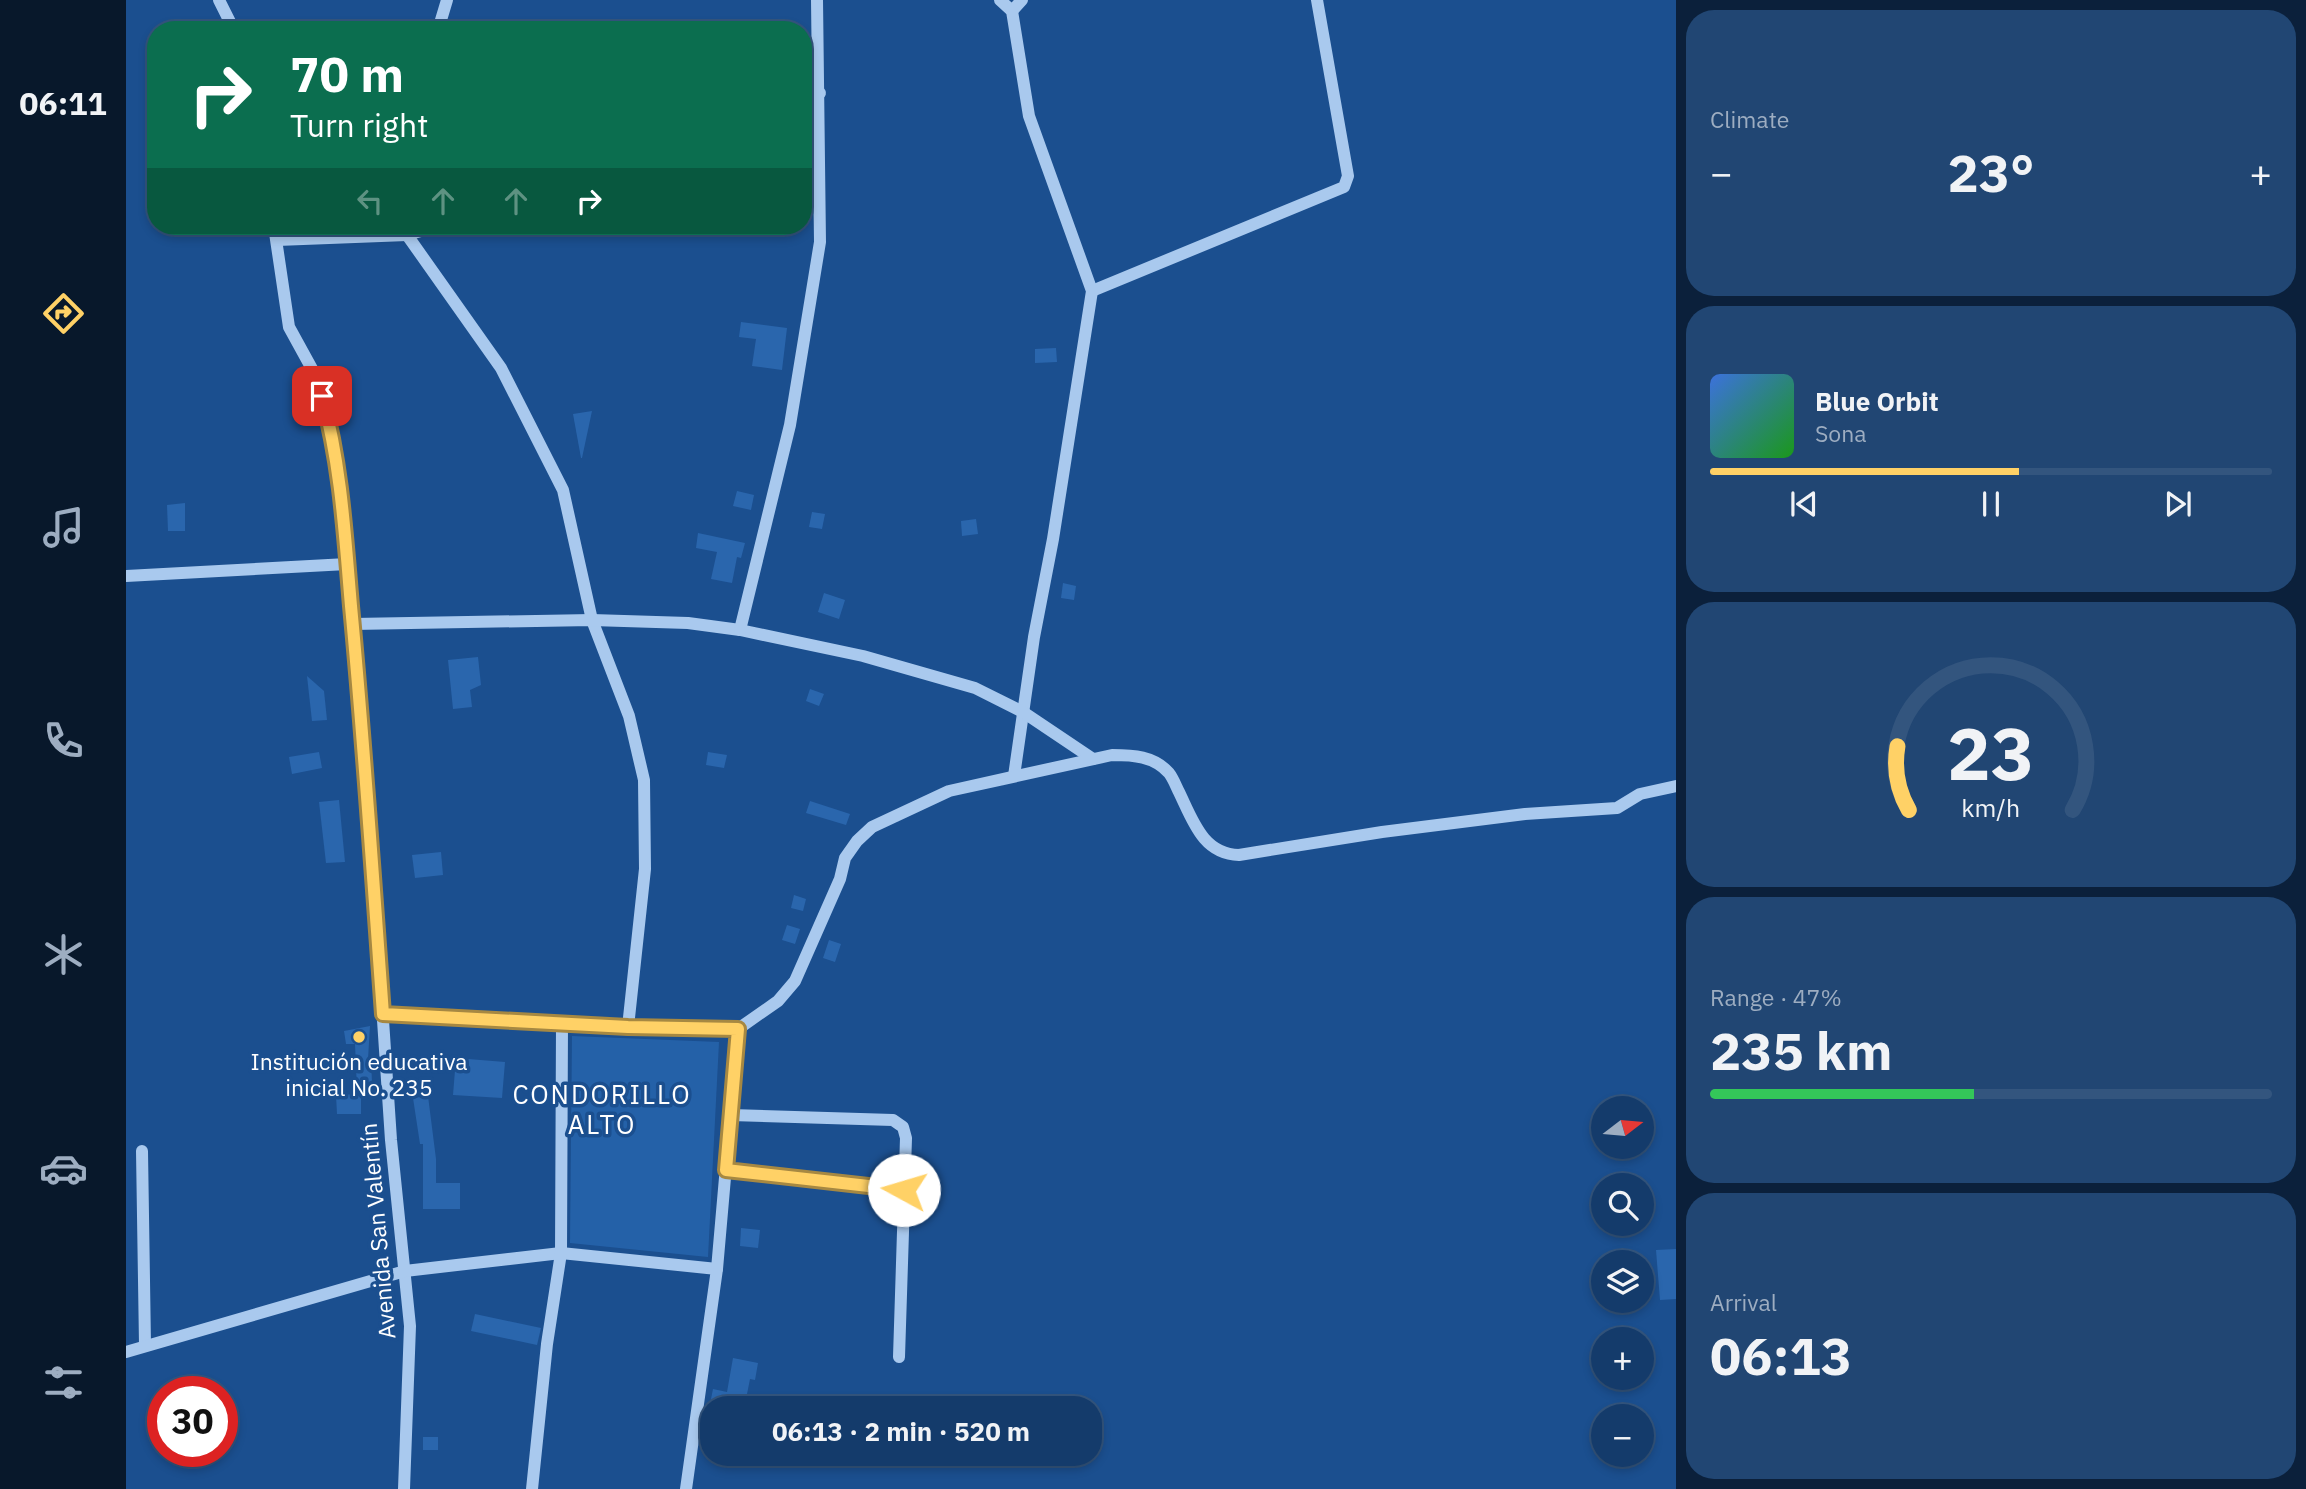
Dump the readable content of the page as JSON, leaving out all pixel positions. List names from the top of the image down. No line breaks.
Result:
{"streets":{"street":["Avenida San Valentín"]},"districts":["CONDORILLO ALTO"],"places":["Institución educativa inicial No. 235"],"north":"right","page":{"tabs":"06:11","tile":["Climate",["Range · 47%","235 km"],["Arrival","06:13"]],"turn":["70 m","Turn right"],"heat":["−","23°","+"],"song":["Blue Orbit","Sona"],"map_buttons":["+","−"],"limit":"30","trip":"06:13 · 2 min · 520 m","gauge":["23","km/h"]}}
